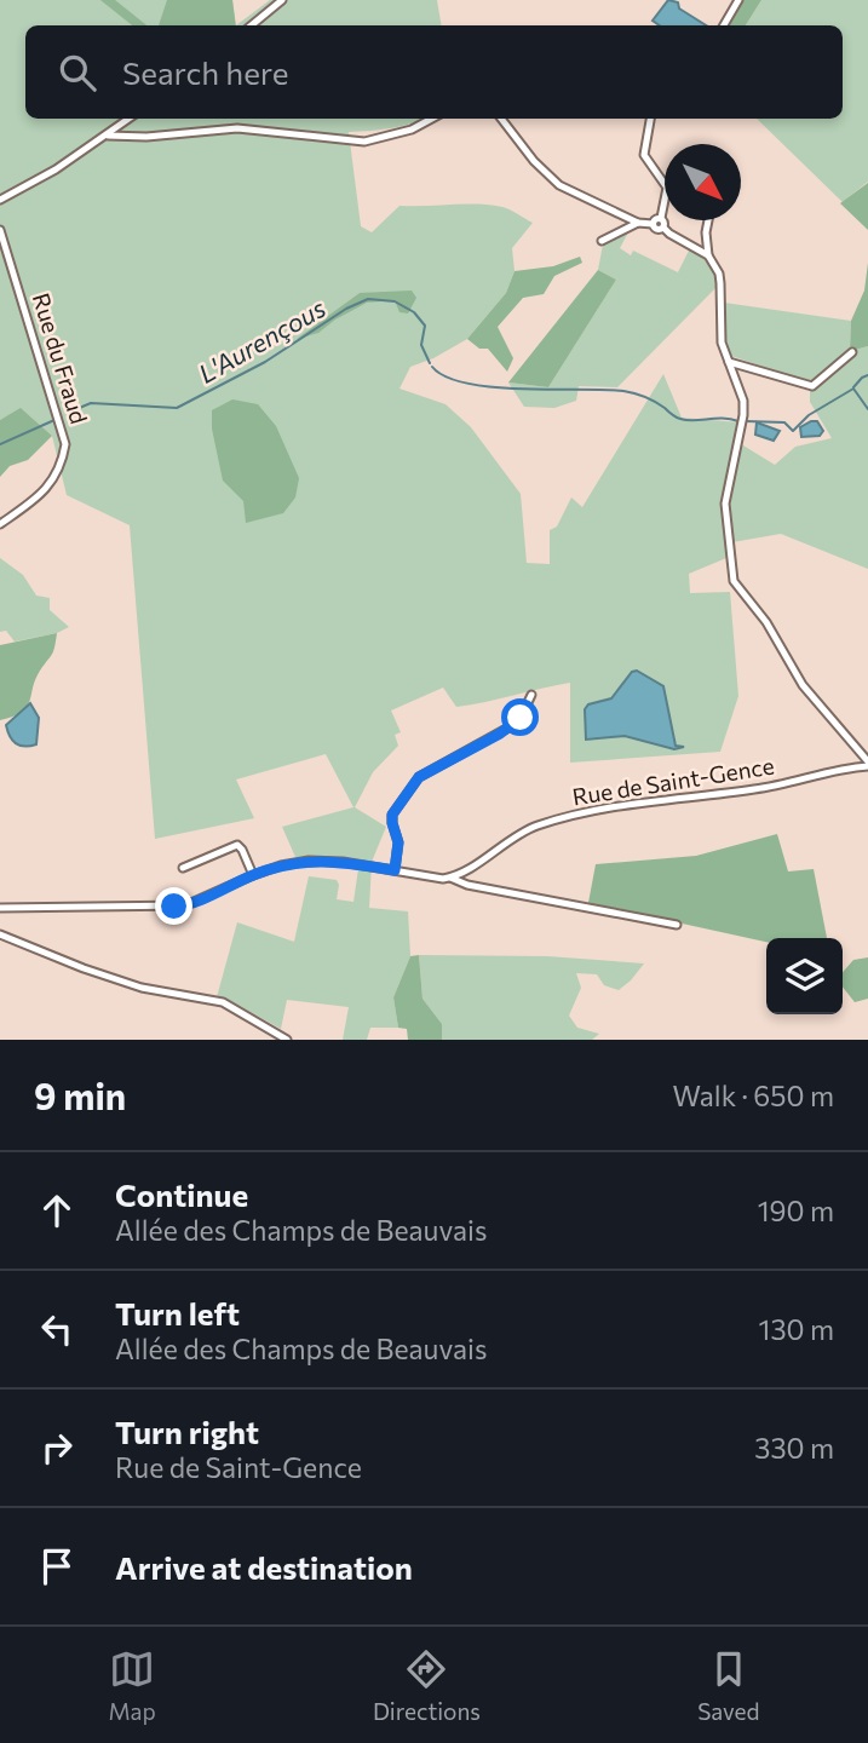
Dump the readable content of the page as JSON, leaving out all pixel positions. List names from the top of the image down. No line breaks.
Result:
{"streets":{"street":["Rue du Fraud","Rue de Saint-Gence"]},"water":["L'Aurençous"],"north":"bottom right","page":{"search":"Search here","heading":["9 min","Walk · 650 m"],"list":[["Continue","Allée des Champs de Beauvais","190 m"],["Turn left","Allée des Champs de Beauvais","130 m"],["Turn right","Rue de Saint-Gence","330 m"],"Arrive at destination"],"nav":["Map","Directions","Saved"]}}
